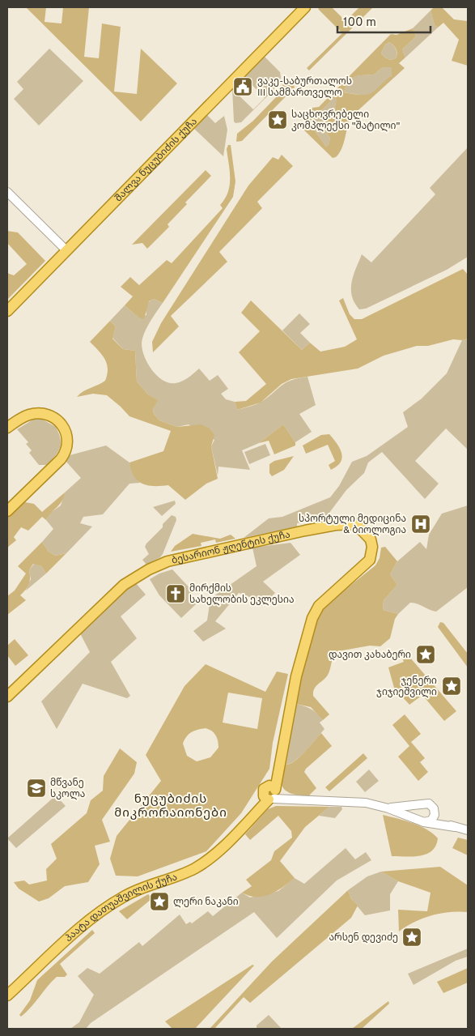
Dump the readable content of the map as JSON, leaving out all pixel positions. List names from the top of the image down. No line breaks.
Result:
{"streets":{"main road":["შალვა ნუცუბიძის ქუჩა","ბესარიონ ჟღენტის ქუჩა","პაატა დათუაშვილის ქუჩა"]},"crossings":[["ბესარიონ ჟღენტის ქუჩა","პაატა დათუაშვილის ქუჩა"]],"districts":["ნუცუბიძის მიკრორაიონები"],"places":{"public building":["ვაკე-საბურთალოს III სამმართველო"],"place":["საცხოვრებელი კომპლექსი \"შატილი\"","დავით კახაბერი","ჯენერი ჯიჯიეშვილი","ლერი ნაკანი","არსენ დევიძე"],"hospital":["სპორტული მედიცინა & ბიოლოგია"],"church":["მირქმის სახელობის ეკლესია"],"school or university":["მწვანე სკოლა"]},"scale_bar":"100 m"}
